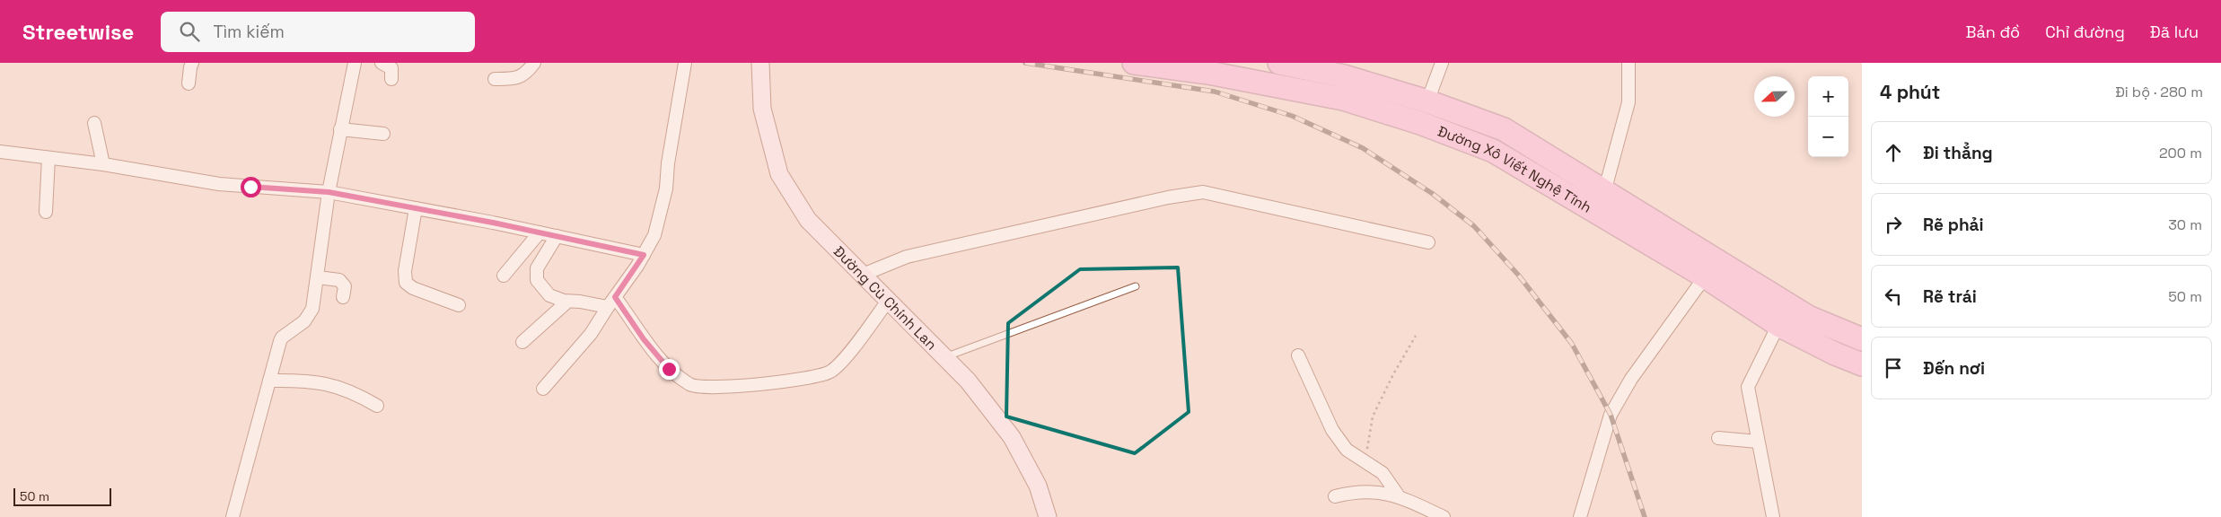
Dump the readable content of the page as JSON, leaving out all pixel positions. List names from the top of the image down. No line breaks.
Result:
{"streets":{"highway":["Đường Xô Viết Nghệ Tĩnh"],"street":["Đường Cù Chính Lan"]},"scale_bar":"50 m","north":"left","page":{"header":"Streetwise","search":"Tìm kiếm","nav":["Bản đồ","Chỉ đường","Đã lưu"],"heading":["4 phút","Đi bộ · 280 m"],"map_buttons":["+","−"],"list":[["Đi thẳng","200 m"],["Rẽ phải","30 m"],["Rẽ trái","50 m"],"Đến nơi"],"scale":"50 m"}}
